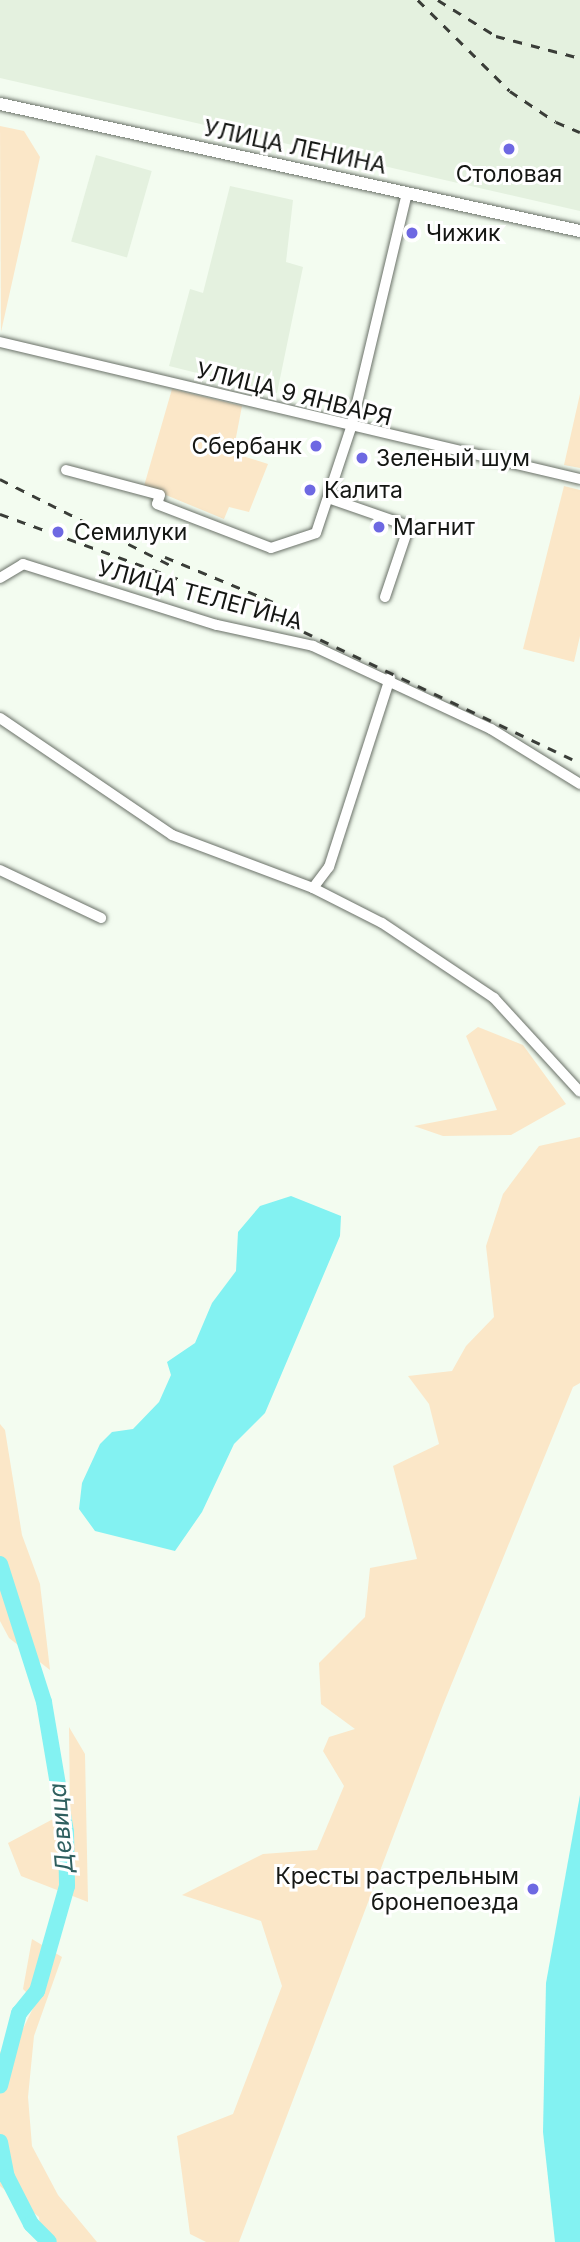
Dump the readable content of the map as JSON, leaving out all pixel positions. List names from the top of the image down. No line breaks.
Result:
{"streets":{"street":["УЛИЦА ЛЕНИНА","УЛИЦА 9 ЯНВАРЯ","УЛИЦА ТЕЛЕГИНА"]},"water":["Девица"],"places":["Столовая","Чижик","Сбербанк","Зеленый шум","Калита","Магнит","Семилуки","Кресты растрельным бронепоезда"]}
